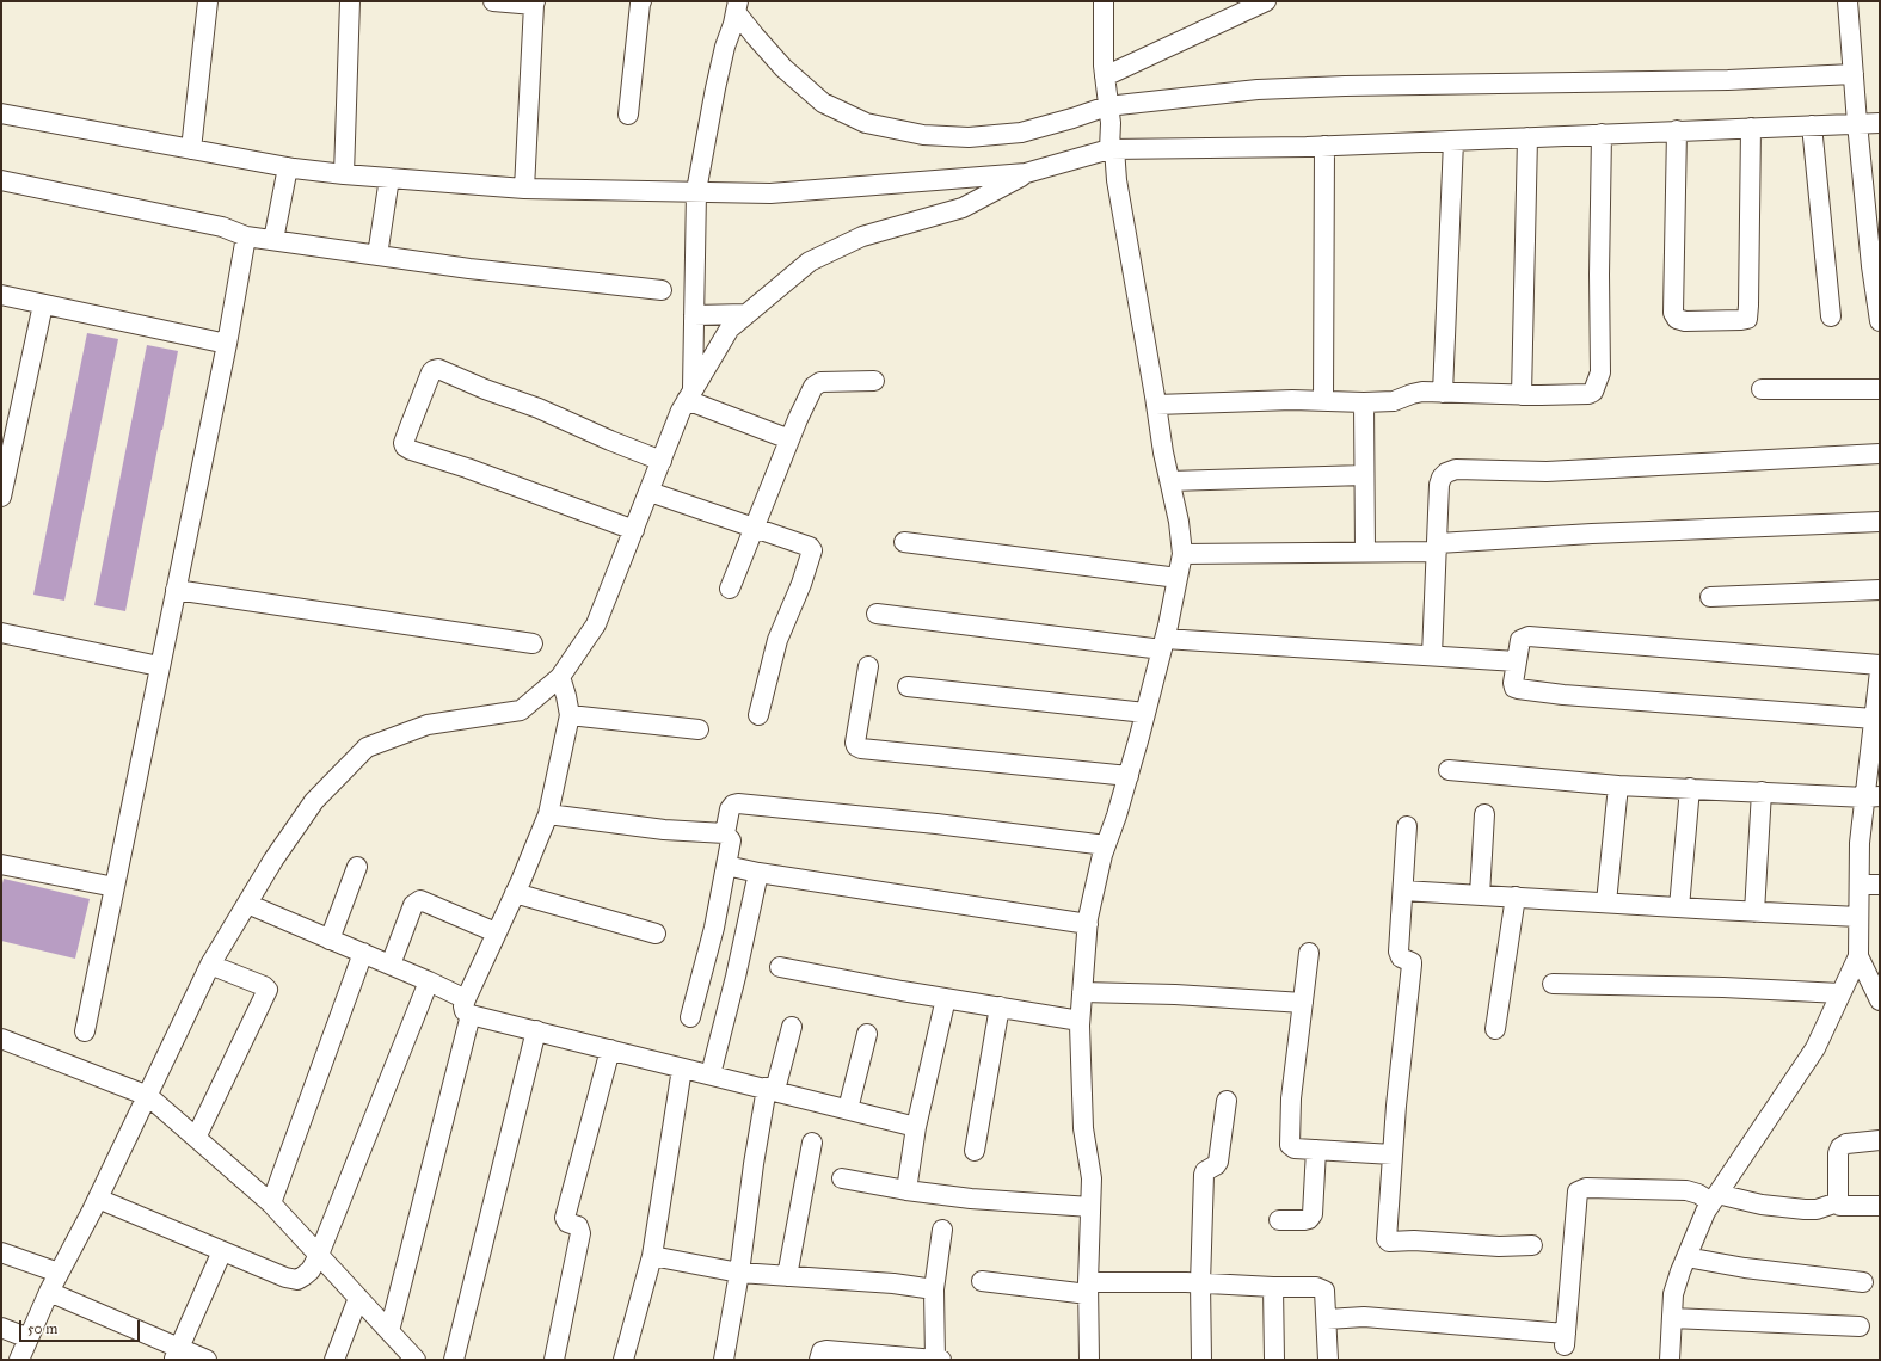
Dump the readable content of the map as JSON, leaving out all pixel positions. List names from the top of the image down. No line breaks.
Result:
{"scale_bar":"50 m"}
